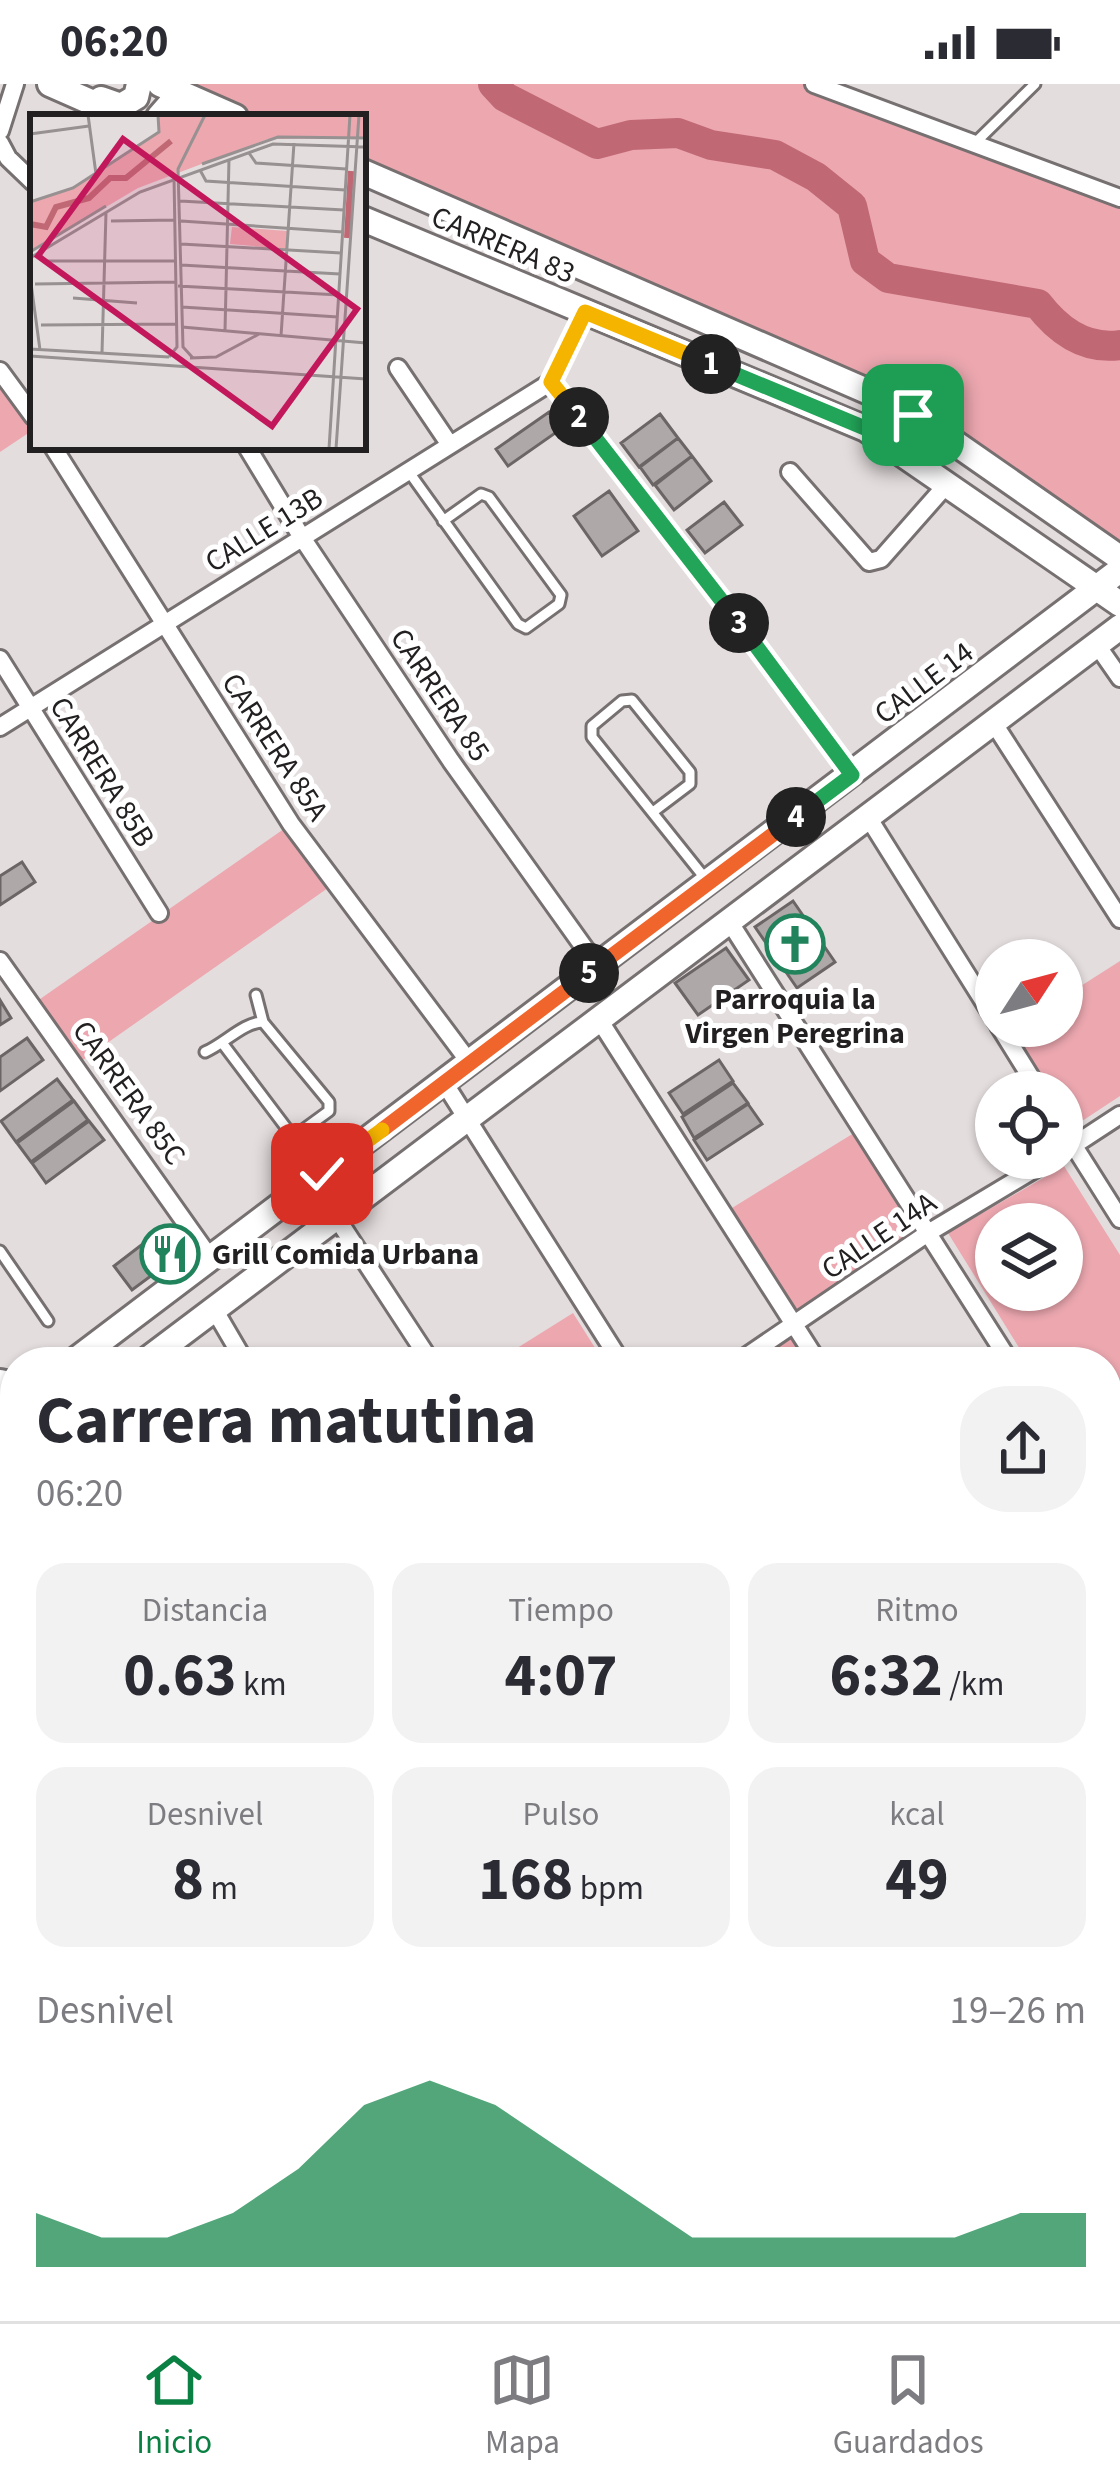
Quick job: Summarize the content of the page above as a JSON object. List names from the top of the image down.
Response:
{
  "streets": {
    "street": [
      "CARRERA 83",
      "CALLE 13B",
      "CALLE 14",
      "CARRERA 85",
      "CARRERA 85A",
      "CARRERA 85B",
      "CARRERA 85C",
      "CALLE 14A"
    ]
  },
  "crossings": [
    ["CARRERA 83", "CALLE 14"],
    ["CALLE 13B", "CARRERA 85"],
    ["CALLE 13B", "CARRERA 85A"],
    ["CALLE 13B", "CARRERA 85B"],
    ["CALLE 14", "CARRERA 85"],
    ["CALLE 14", "CARRERA 85A"],
    ["CALLE 14", "CARRERA 85C"]
  ],
  "places": {
    "church": ["Parroquia la Virgen Peregrina"],
    "restaurant": ["Grill Comida Urbana"]
  },
  "north": "top right",
  "page": {
    "status": "06:20",
    "pins": [
      "1",
      "2",
      "3",
      "4",
      "5"
    ],
    "heading": ["Carrera matutina", "06:20"],
    "stats": [
      ["Distancia", "0.63 km"],
      ["Tiempo", "4:07"],
      ["Ritmo", "6:32 /km"],
      ["Desnivel", "8 m"],
      ["Pulso", "168 bpm"],
      ["kcal", "49"]
    ],
    "chart": ["Desnivel", "19–26 m"],
    "tabs": ["Inicio", "Mapa", "Guardados"]
  }
}
